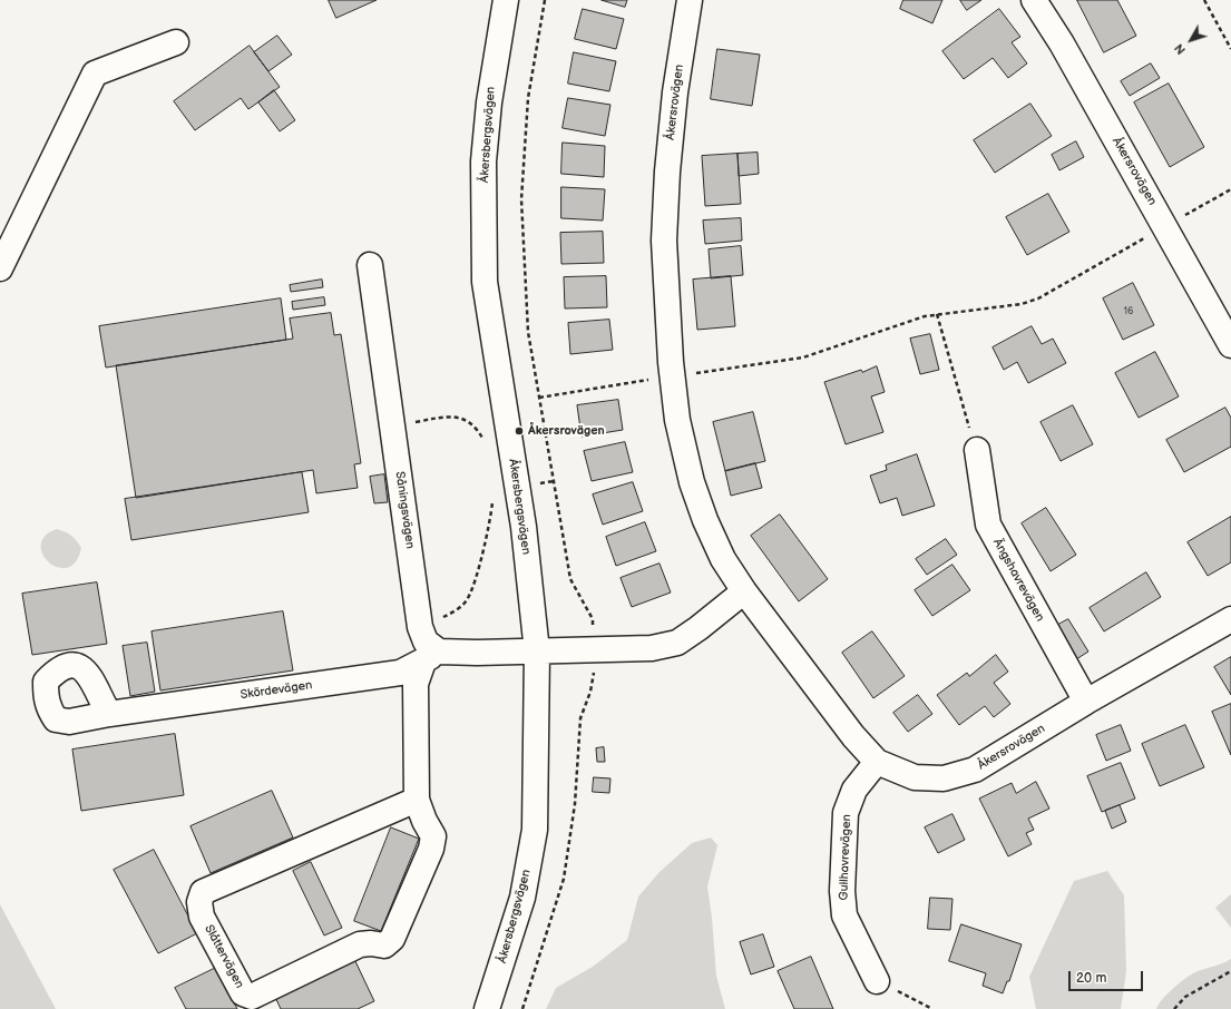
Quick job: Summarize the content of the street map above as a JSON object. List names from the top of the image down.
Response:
{
  "streets": {
    "street": [
      "Åkersrovägen",
      "Åkersbergsvägen",
      "Såningsvägen",
      "Ängshavrevägen",
      "Skördevägen",
      "Gullhavrevägen",
      "Slåttervägen"
    ]
  },
  "crossings": [
    ["Åkersrovägen", "Ängshavrevägen"],
    ["Åkersrovägen", "Gullhavrevägen"],
    ["Såningsvägen", "Skördevägen"],
    ["Såningsvägen", "Slåttervägen"],
    ["Skördevägen", "Slåttervägen"]
  ],
  "places": ["Åkersrovägen"],
  "house_numbers": ["16"],
  "scale_bar": "20 m",
  "north": "bottom left"
}
